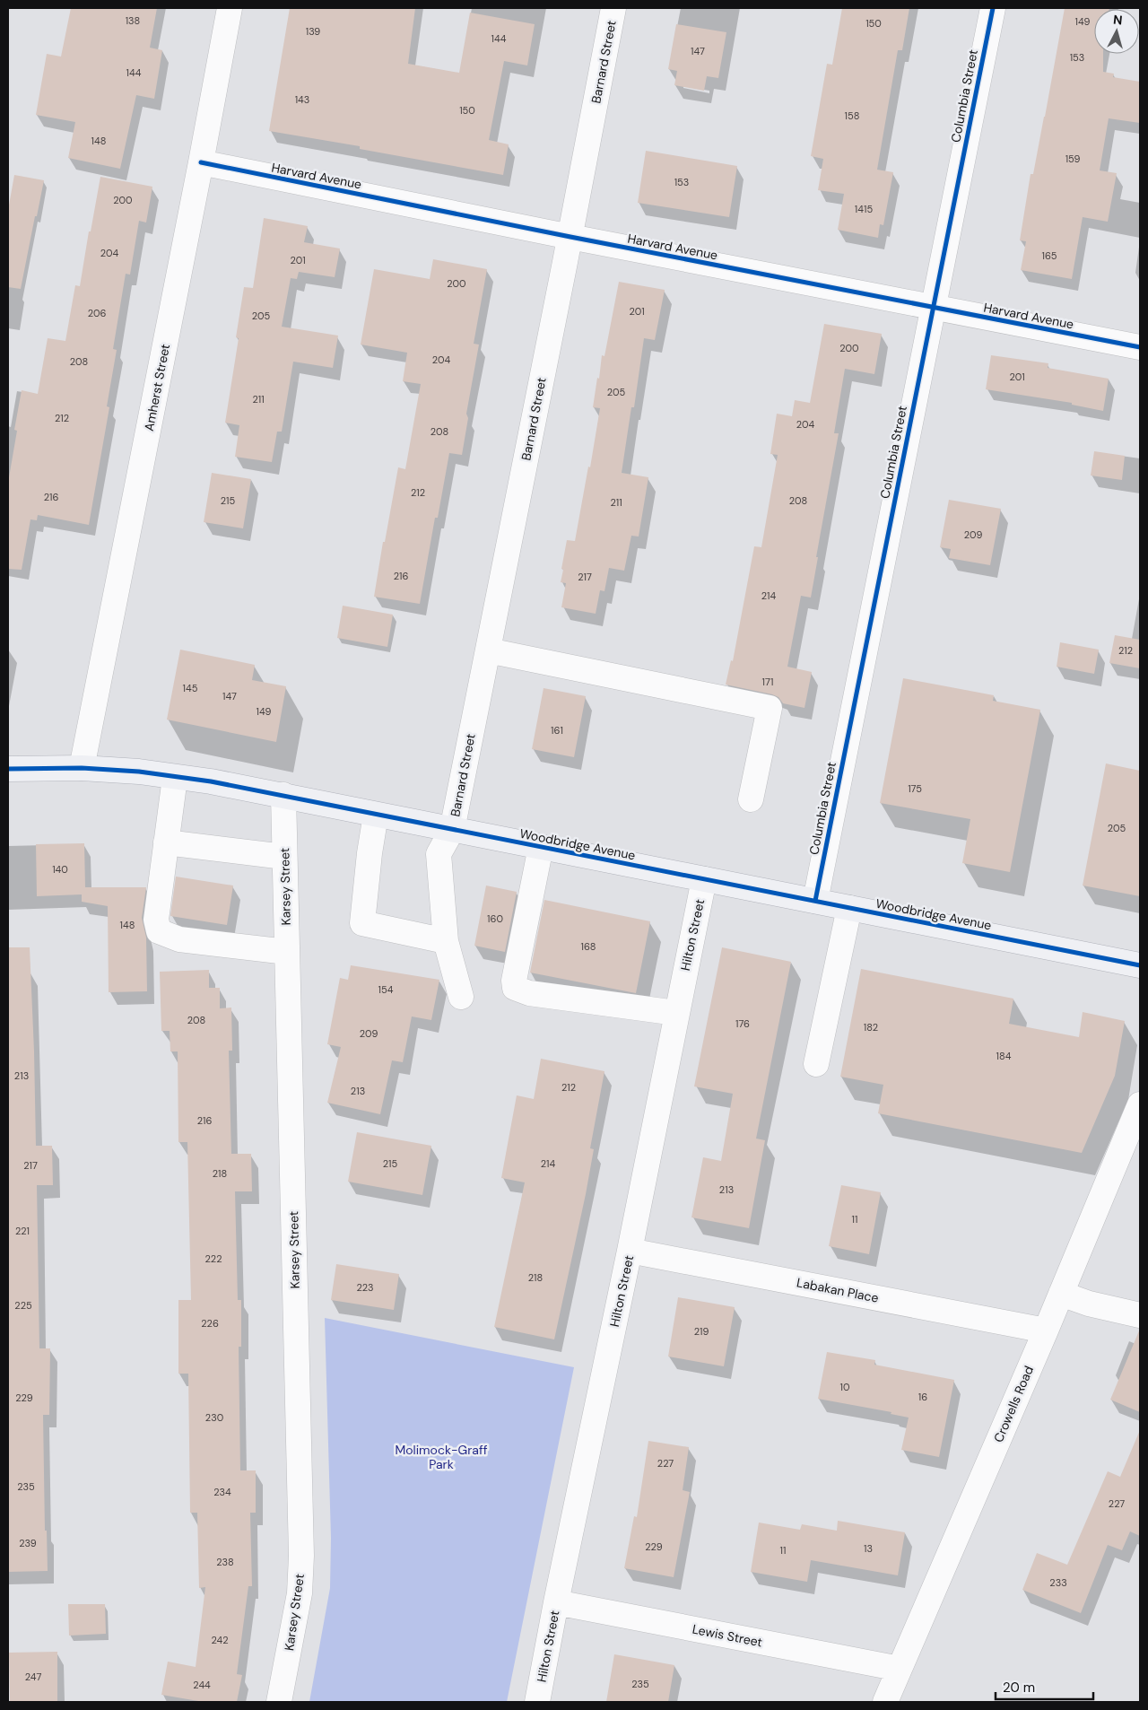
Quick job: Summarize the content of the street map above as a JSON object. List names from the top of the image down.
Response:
{
  "streets": {
    "main road": ["Woodbridge Avenue"],
    "street": [
      "Barnard Street",
      "Columbia Street",
      "Harvard Avenue",
      "Amherst Street",
      "Karsey Street",
      "Hilton Street",
      "Labakan Place",
      "Crowells Road",
      "Lewis Street"
    ]
  },
  "crossings": [
    ["Barnard Street", "Harvard Avenue"],
    ["Barnard Street", "Woodbridge Avenue"],
    ["Columbia Street", "Harvard Avenue"],
    ["Columbia Street", "Woodbridge Avenue"],
    ["Harvard Avenue", "Amherst Street"],
    ["Amherst Street", "Woodbridge Avenue"],
    ["Woodbridge Avenue", "Karsey Street"],
    ["Woodbridge Avenue", "Hilton Street"],
    ["Hilton Street", "Labakan Place"],
    ["Hilton Street", "Lewis Street"],
    ["Labakan Place", "Crowells Road"],
    ["Crowells Road", "Lewis Street"]
  ],
  "parks": ["Molimock-Graff Park"],
  "house_numbers": [
    "138",
    "149",
    "150",
    "139",
    "144",
    "147",
    "153",
    "144",
    "143",
    "150",
    "158",
    "148",
    "159",
    "153",
    "200",
    "1415",
    "204",
    "165",
    "201",
    "200",
    "201",
    "206",
    "205",
    "200",
    "204",
    "208",
    "201",
    "205",
    "211",
    "212",
    "204",
    "208",
    "212",
    "216",
    "215",
    "208",
    "211",
    "209",
    "216",
    "217",
    "214",
    "212",
    "171",
    "145",
    "147",
    "149",
    "161",
    "175",
    "205",
    "140",
    "160",
    "148",
    "168",
    "154",
    "208",
    "176",
    "182",
    "209",
    "184",
    "213",
    "212",
    "213",
    "216",
    "215",
    "214",
    "217",
    "218",
    "213",
    "11",
    "221",
    "222",
    "218",
    "223",
    "225",
    "226",
    "219",
    "10",
    "16",
    "229",
    "230",
    "227",
    "235",
    "234",
    "227",
    "239",
    "229",
    "13",
    "11",
    "238",
    "233",
    "242",
    "247",
    "235",
    "244"
  ],
  "scale_bar": "20 m",
  "north": "top"
}
